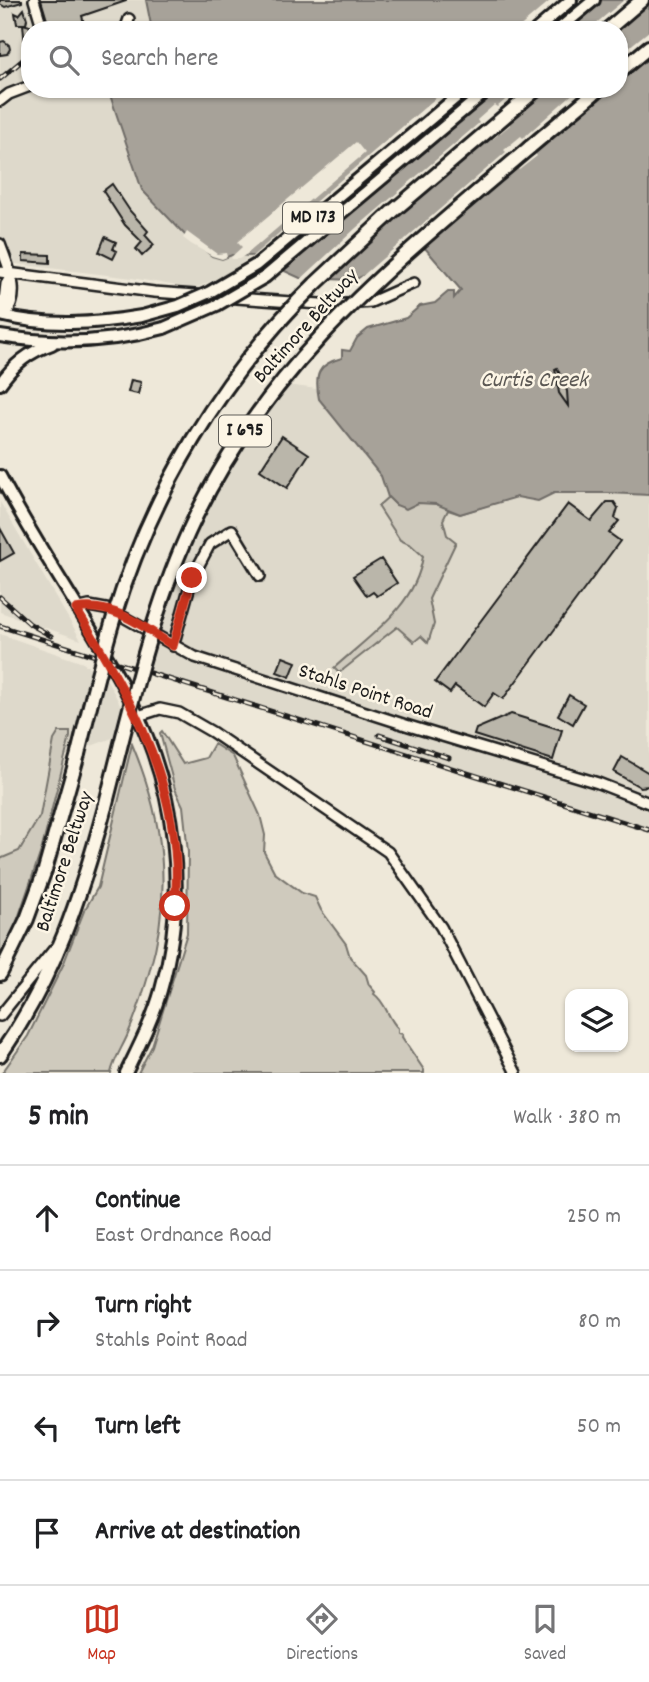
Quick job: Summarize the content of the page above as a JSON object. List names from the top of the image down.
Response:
{
  "streets": {
    "highway": ["Baltimore Beltway", "I 695"],
    "main road": ["MD 173"],
    "street": ["Stahls Point Road"]
  },
  "water": ["Curtis Creek"],
  "page": {
    "search": "Search here",
    "heading": ["5 min", "Walk · 380 m"],
    "list": [
      ["Continue", "East Ordnance Road", "250 m"],
      ["Turn right", "Stahls Point Road", "80 m"],
      ["Turn left", "50 m"],
      "Arrive at destination"
    ],
    "nav": ["Map", "Directions", "Saved"]
  }
}
